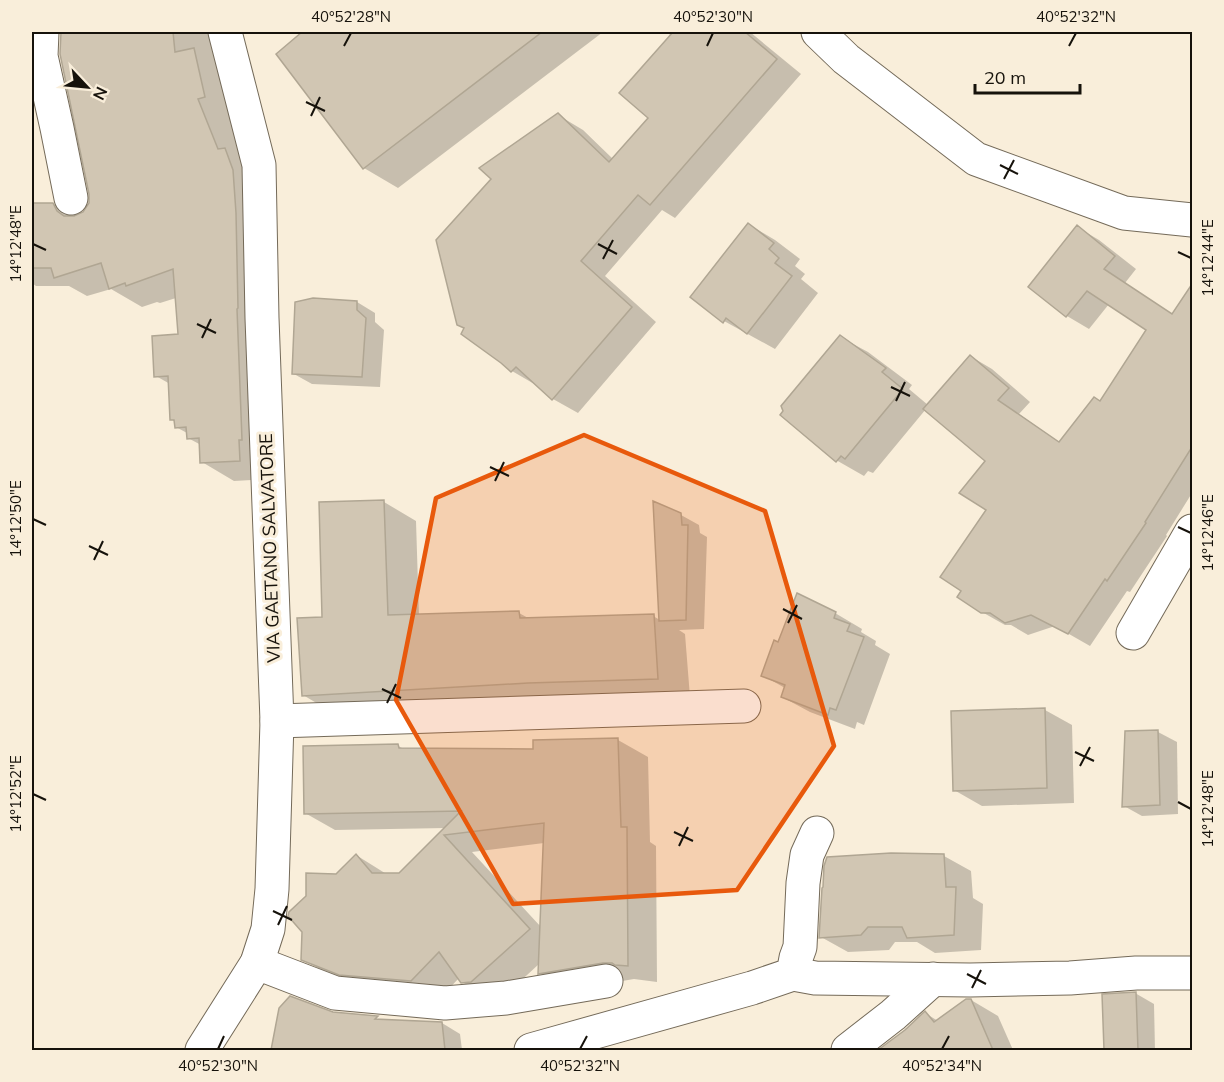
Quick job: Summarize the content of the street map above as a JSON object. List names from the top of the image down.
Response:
{
  "streets": {
    "street": ["VIA GAETANO SALVATORE"]
  },
  "scale_bar": "20 m",
  "north": "bottom right",
  "coordinates": [
    "40°52'28\"N",
    "40°52'30\"N",
    "40°52'32\"N",
    "14°12'48\"E",
    "14°12'44\"E",
    "14°12'50\"E",
    "14°12'46\"E",
    "14°12'52\"E",
    "40°52'34\"N"
  ]
}
